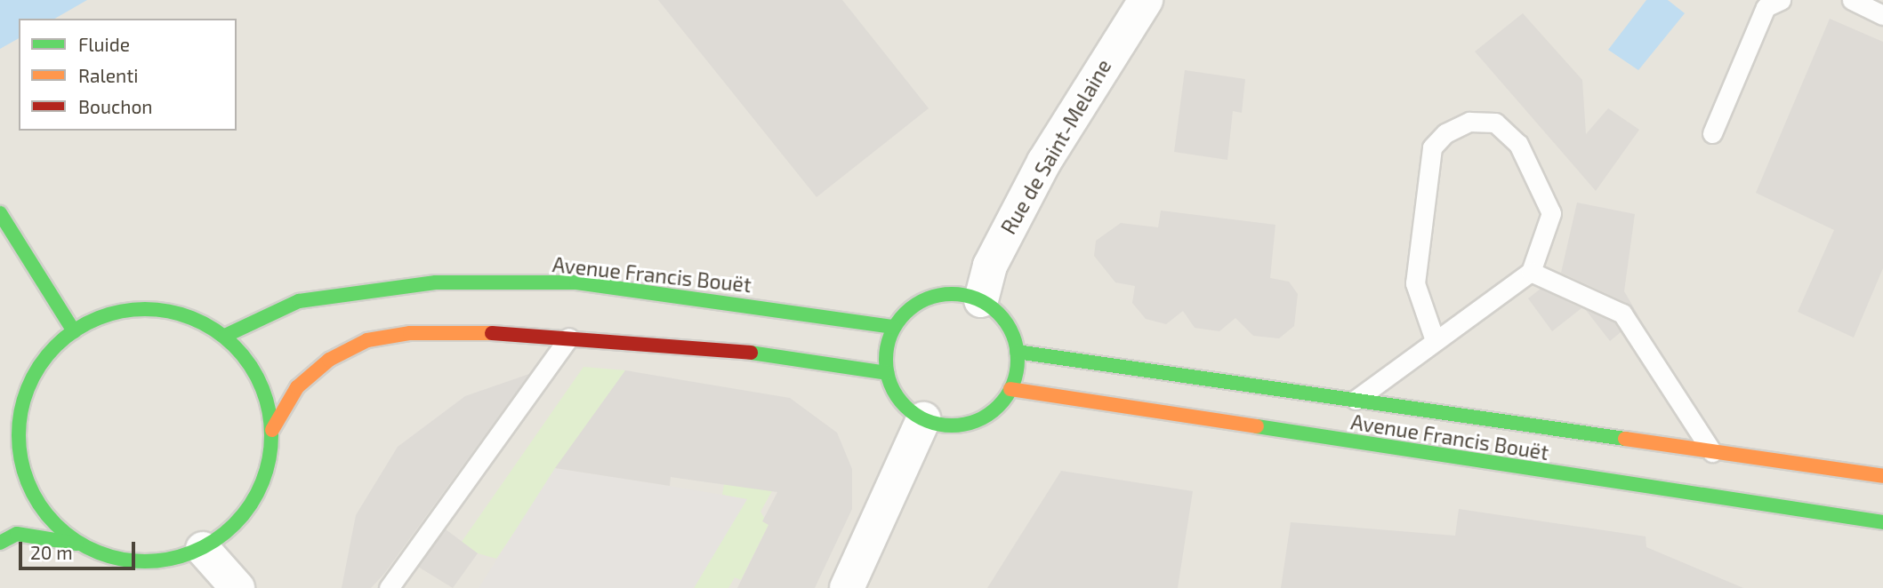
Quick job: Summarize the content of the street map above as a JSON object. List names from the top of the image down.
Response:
{
  "streets": {
    "main road": ["Avenue Francis Bouët"],
    "street": ["Rue de Saint-Melaine"]
  },
  "crossings": [
    ["Rue de Saint-Melaine", "Avenue Francis Bouët"]
  ],
  "legend": ["Fluide", "Ralenti", "Bouchon"],
  "scale_bar": "20 m"
}
